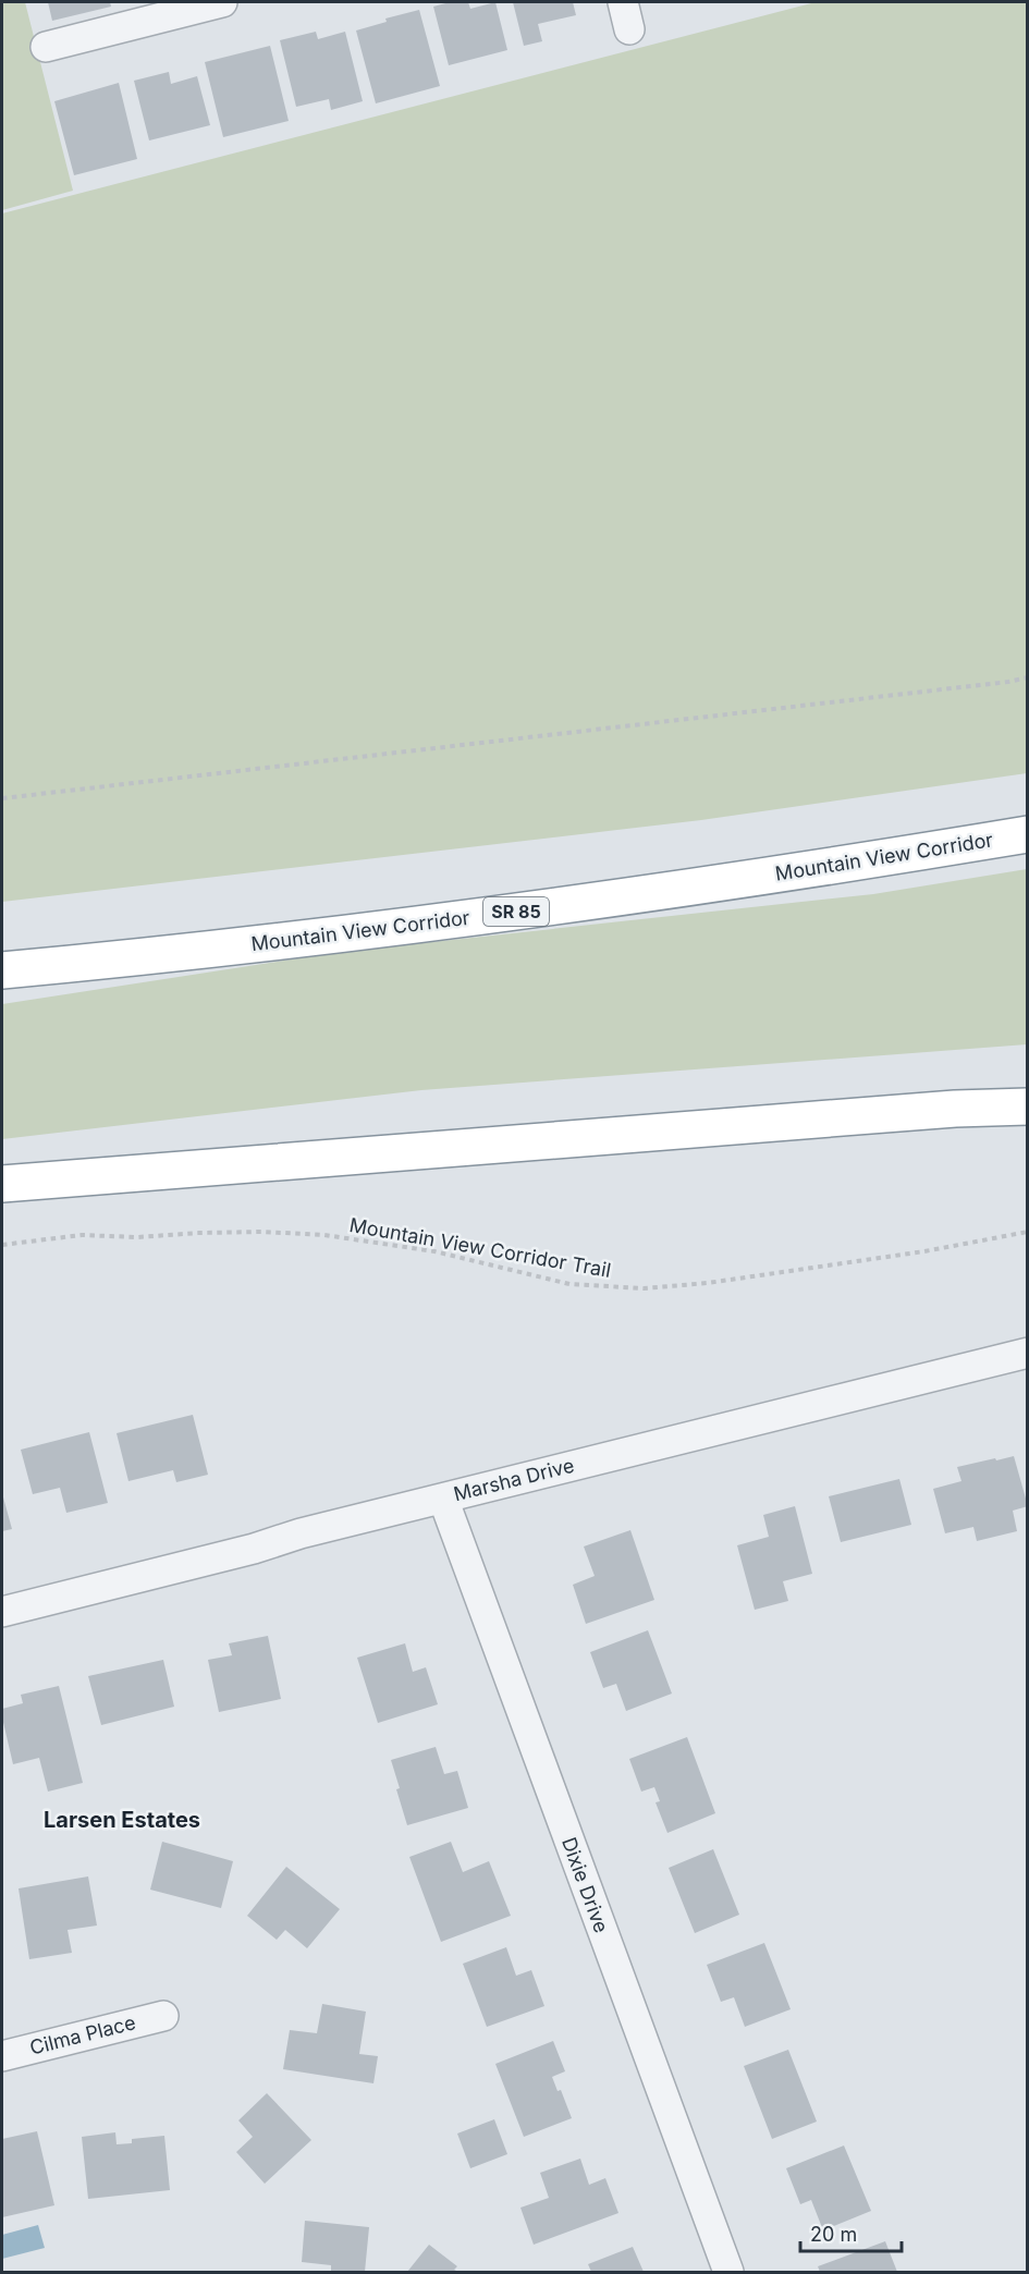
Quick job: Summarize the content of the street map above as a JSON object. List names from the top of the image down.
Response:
{
  "streets": {
    "highway": ["Mountain View Corridor", "SR 85"],
    "street": ["Marsha Drive", "Dixie Drive", "Cilma Place"],
    "path": ["Mountain View Corridor Trail"]
  },
  "crossings": [
    ["Marsha Drive", "Dixie Drive"]
  ],
  "districts": ["Larsen Estates"],
  "scale_bar": "20 m"
}
